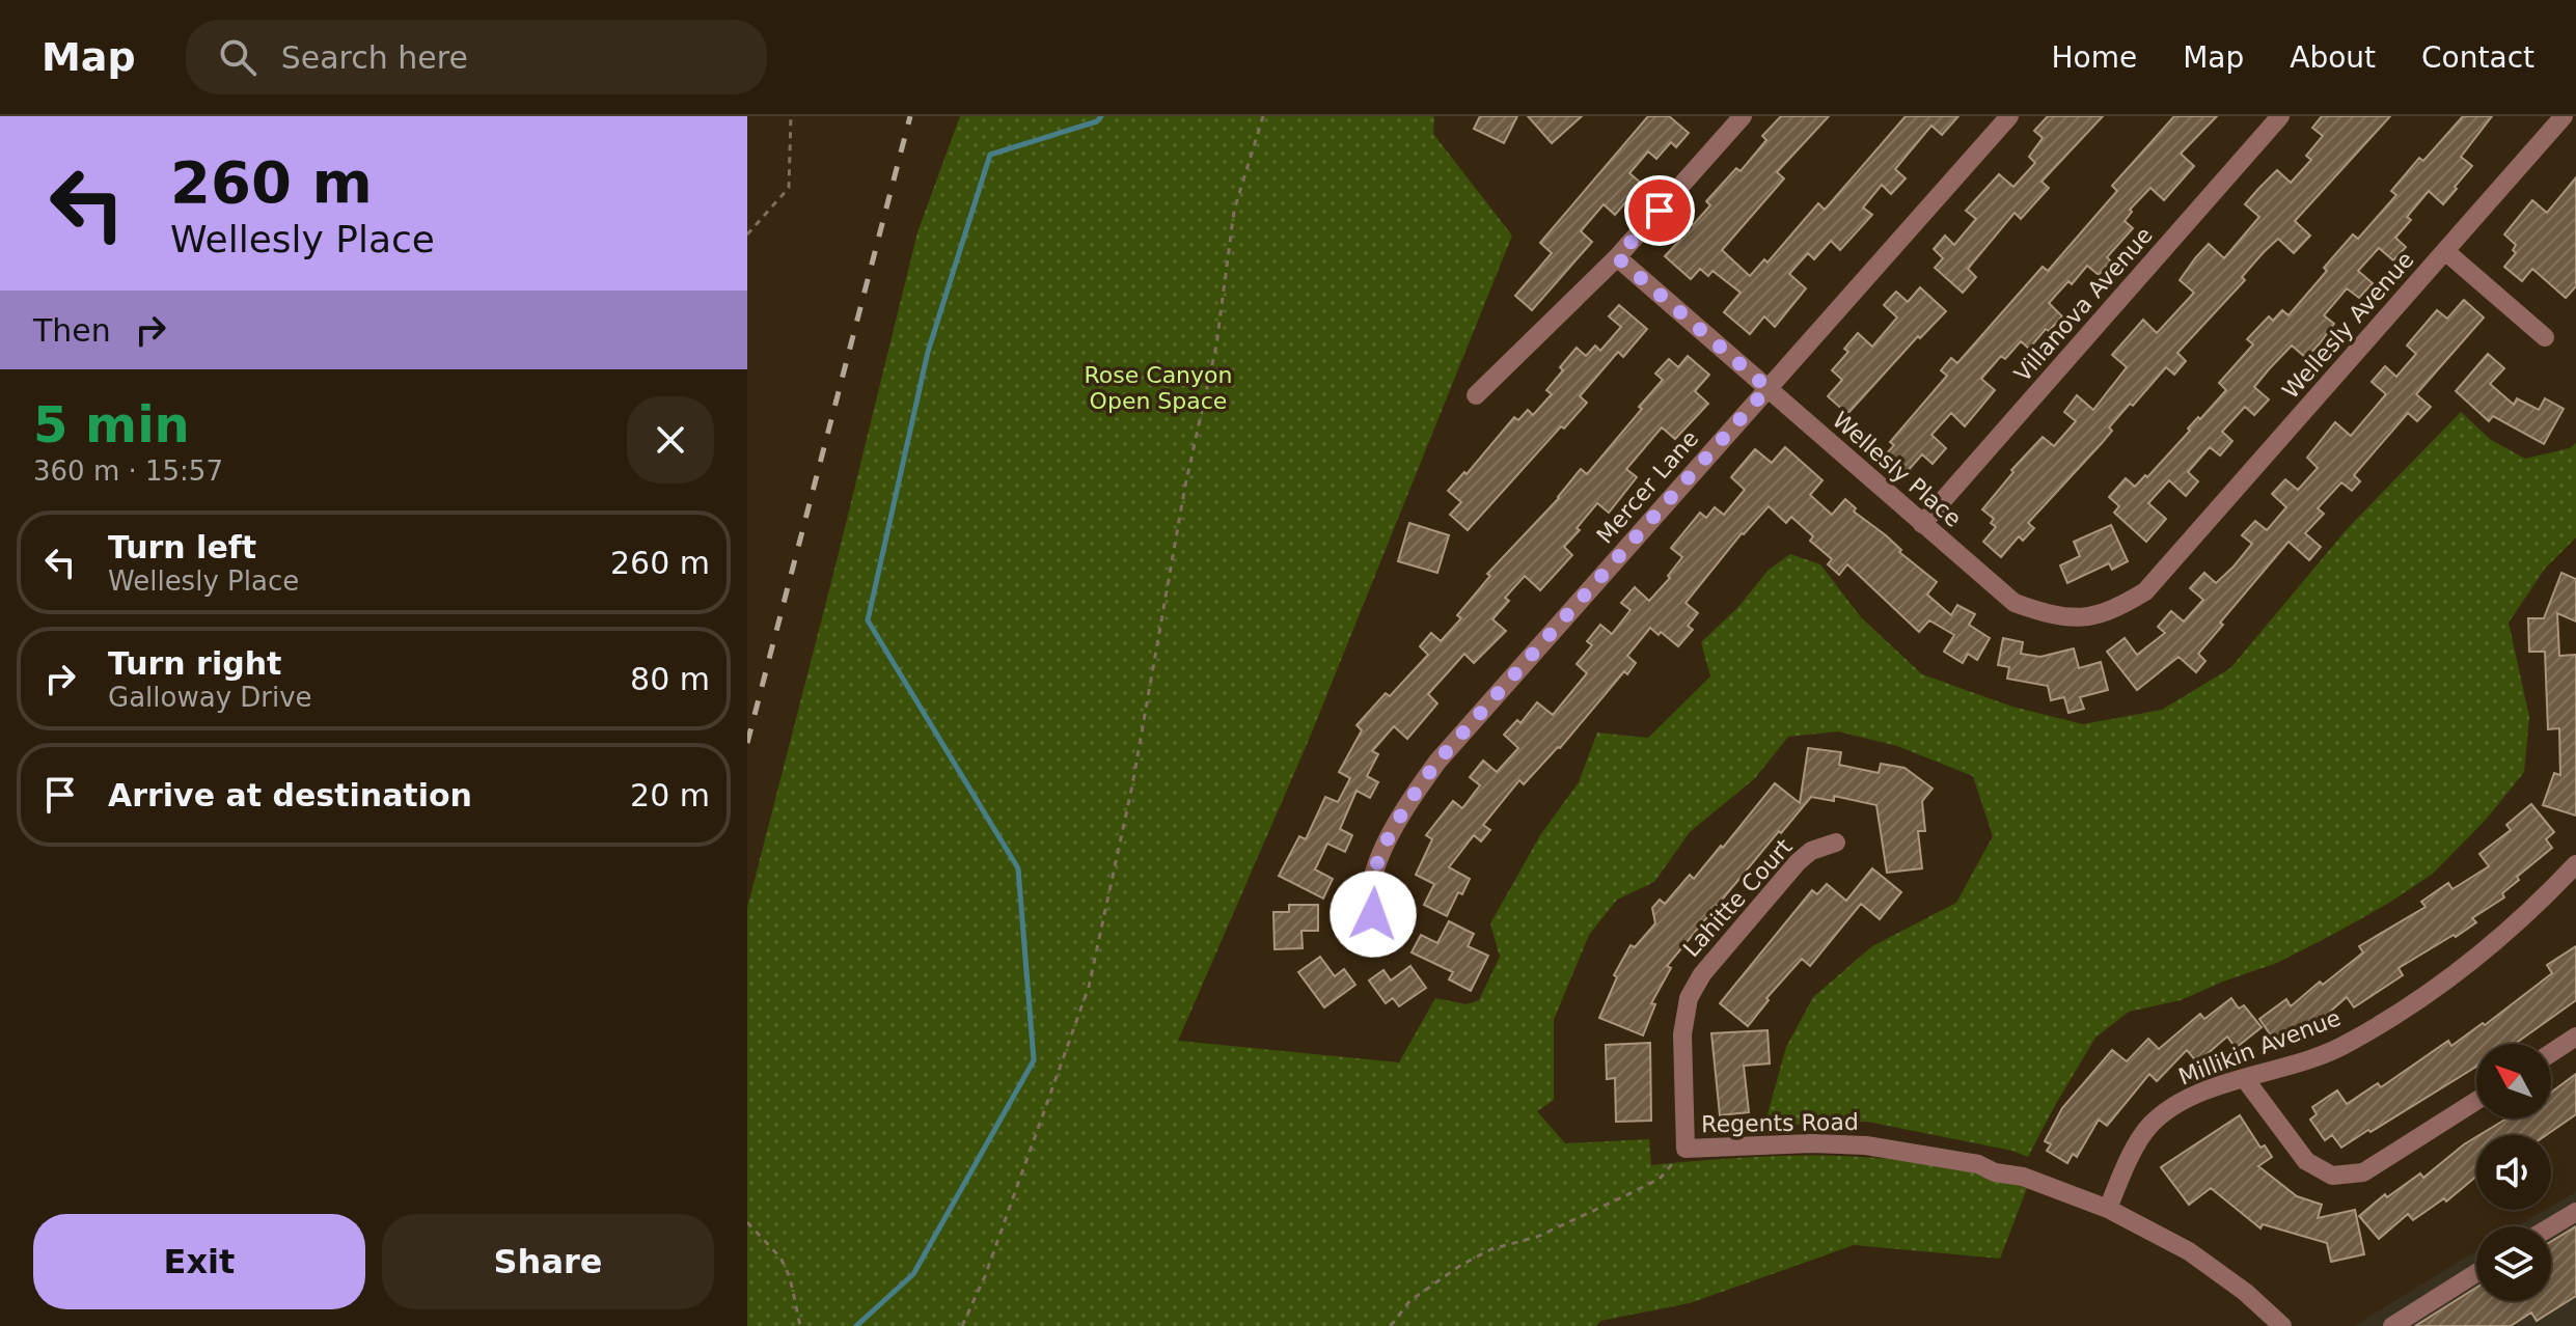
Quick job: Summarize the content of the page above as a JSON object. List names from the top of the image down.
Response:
{
  "streets": {
    "street": [
      "Villanova Avenue",
      "Wellesly Avenue",
      "Wellesly Place",
      "Mercer Lane",
      "Lahitte Court",
      "Millikin Avenue",
      "Regents Road"
    ]
  },
  "crossings": [
    ["Villanova Avenue", "Wellesly Place"],
    ["Wellesly Avenue", "Wellesly Place"],
    ["Wellesly Place", "Mercer Lane"],
    ["Lahitte Court", "Regents Road"],
    ["Millikin Avenue", "Regents Road"]
  ],
  "parks": ["Rose Canyon Open Space"],
  "north": "top left",
  "page": {
    "header": "Map",
    "search": "Search here",
    "nav": [
      "Home",
      "Map",
      "About",
      "Contact"
    ],
    "turn": ["260 m", "Wellesly Place"],
    "then": "Then",
    "heading": ["5 min", "360 m · 15:57"],
    "list": [
      {
        "name": "Turn left",
        "note": "Wellesly Place",
        "value": "260 m"
      },
      {
        "name": "Turn right",
        "note": "Galloway Drive",
        "value": "80 m"
      },
      {
        "name": "Arrive at destination",
        "value": "20 m"
      }
    ],
    "buttons": ["Exit", "Share"]
  }
}
